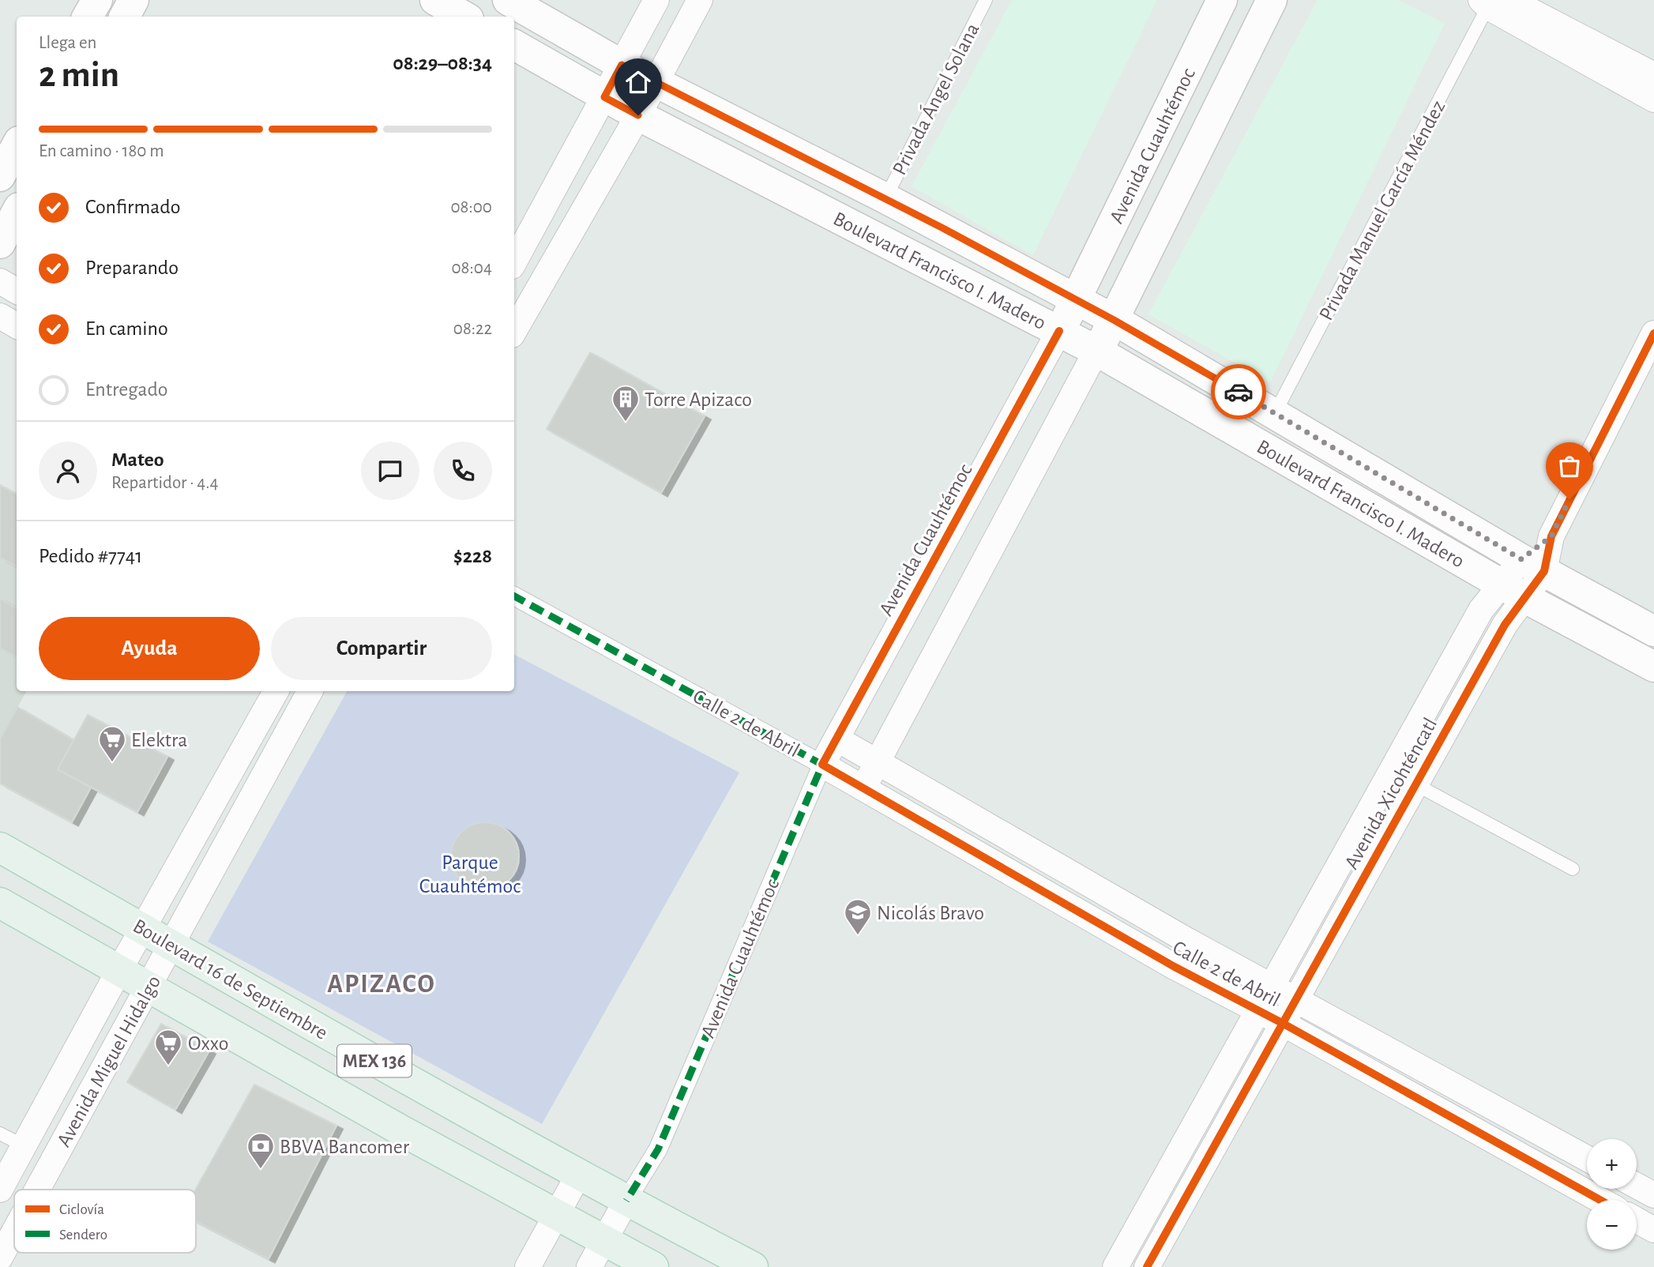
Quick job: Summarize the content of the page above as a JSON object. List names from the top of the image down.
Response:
{
  "streets": {
    "main road": [
      "Avenida Cuauhtémoc",
      "Boulevard Francisco I. Madero",
      "Boulevard 16 de Septiembre",
      "MEX 136"
    ],
    "street": ["Calle 2 de Abril", "Avenida Xicohténcatl", "Avenida Miguel Hidalgo"],
    "lane": ["Privada Ángel Solana", "Privada Manuel García Méndez"]
  },
  "crossings": [
    ["Privada Ángel Solana", "Boulevard Francisco I. Madero"],
    ["Avenida Cuauhtémoc", "Boulevard Francisco I. Madero"],
    ["Avenida Cuauhtémoc", "Calle 2 de Abril"],
    ["Avenida Cuauhtémoc", "Boulevard 16 de Septiembre"],
    ["Avenida Cuauhtémoc", "MEX 136"],
    ["Privada Manuel García Méndez", "Boulevard Francisco I. Madero"],
    ["Boulevard Francisco I. Madero", "Avenida Xicohténcatl"],
    ["Calle 2 de Abril", "Avenida Xicohténcatl"],
    ["Boulevard 16 de Septiembre", "Avenida Miguel Hidalgo"],
    ["Avenida Miguel Hidalgo", "MEX 136"]
  ],
  "districts": ["APIZACO"],
  "parks": ["Parque Cuauhtémoc"],
  "places": {
    "building": ["Torre Apizaco"],
    "supermarket": ["Elektra", "Oxxo"],
    "school or university": ["Nicolás Bravo"],
    "bank": ["BBVA Bancomer"]
  },
  "legend": ["Ciclovía", "Sendero"],
  "page": {
    "heading": ["2 min", "Llega en", "08:29–08:34"],
    "panel": [
      "Mateo",
      "Repartidor · 4.4",
      "Pedido #7741",
      "$228"
    ],
    "bar": "En camino · 180 m",
    "list": [
      ["Confirmado", "08:00"],
      ["Preparando", "08:04"],
      ["En camino", "08:22"],
      "Entregado"
    ],
    "buttons": ["Ayuda", "Compartir"],
    "map_buttons": ["+", "−"]
  }
}
